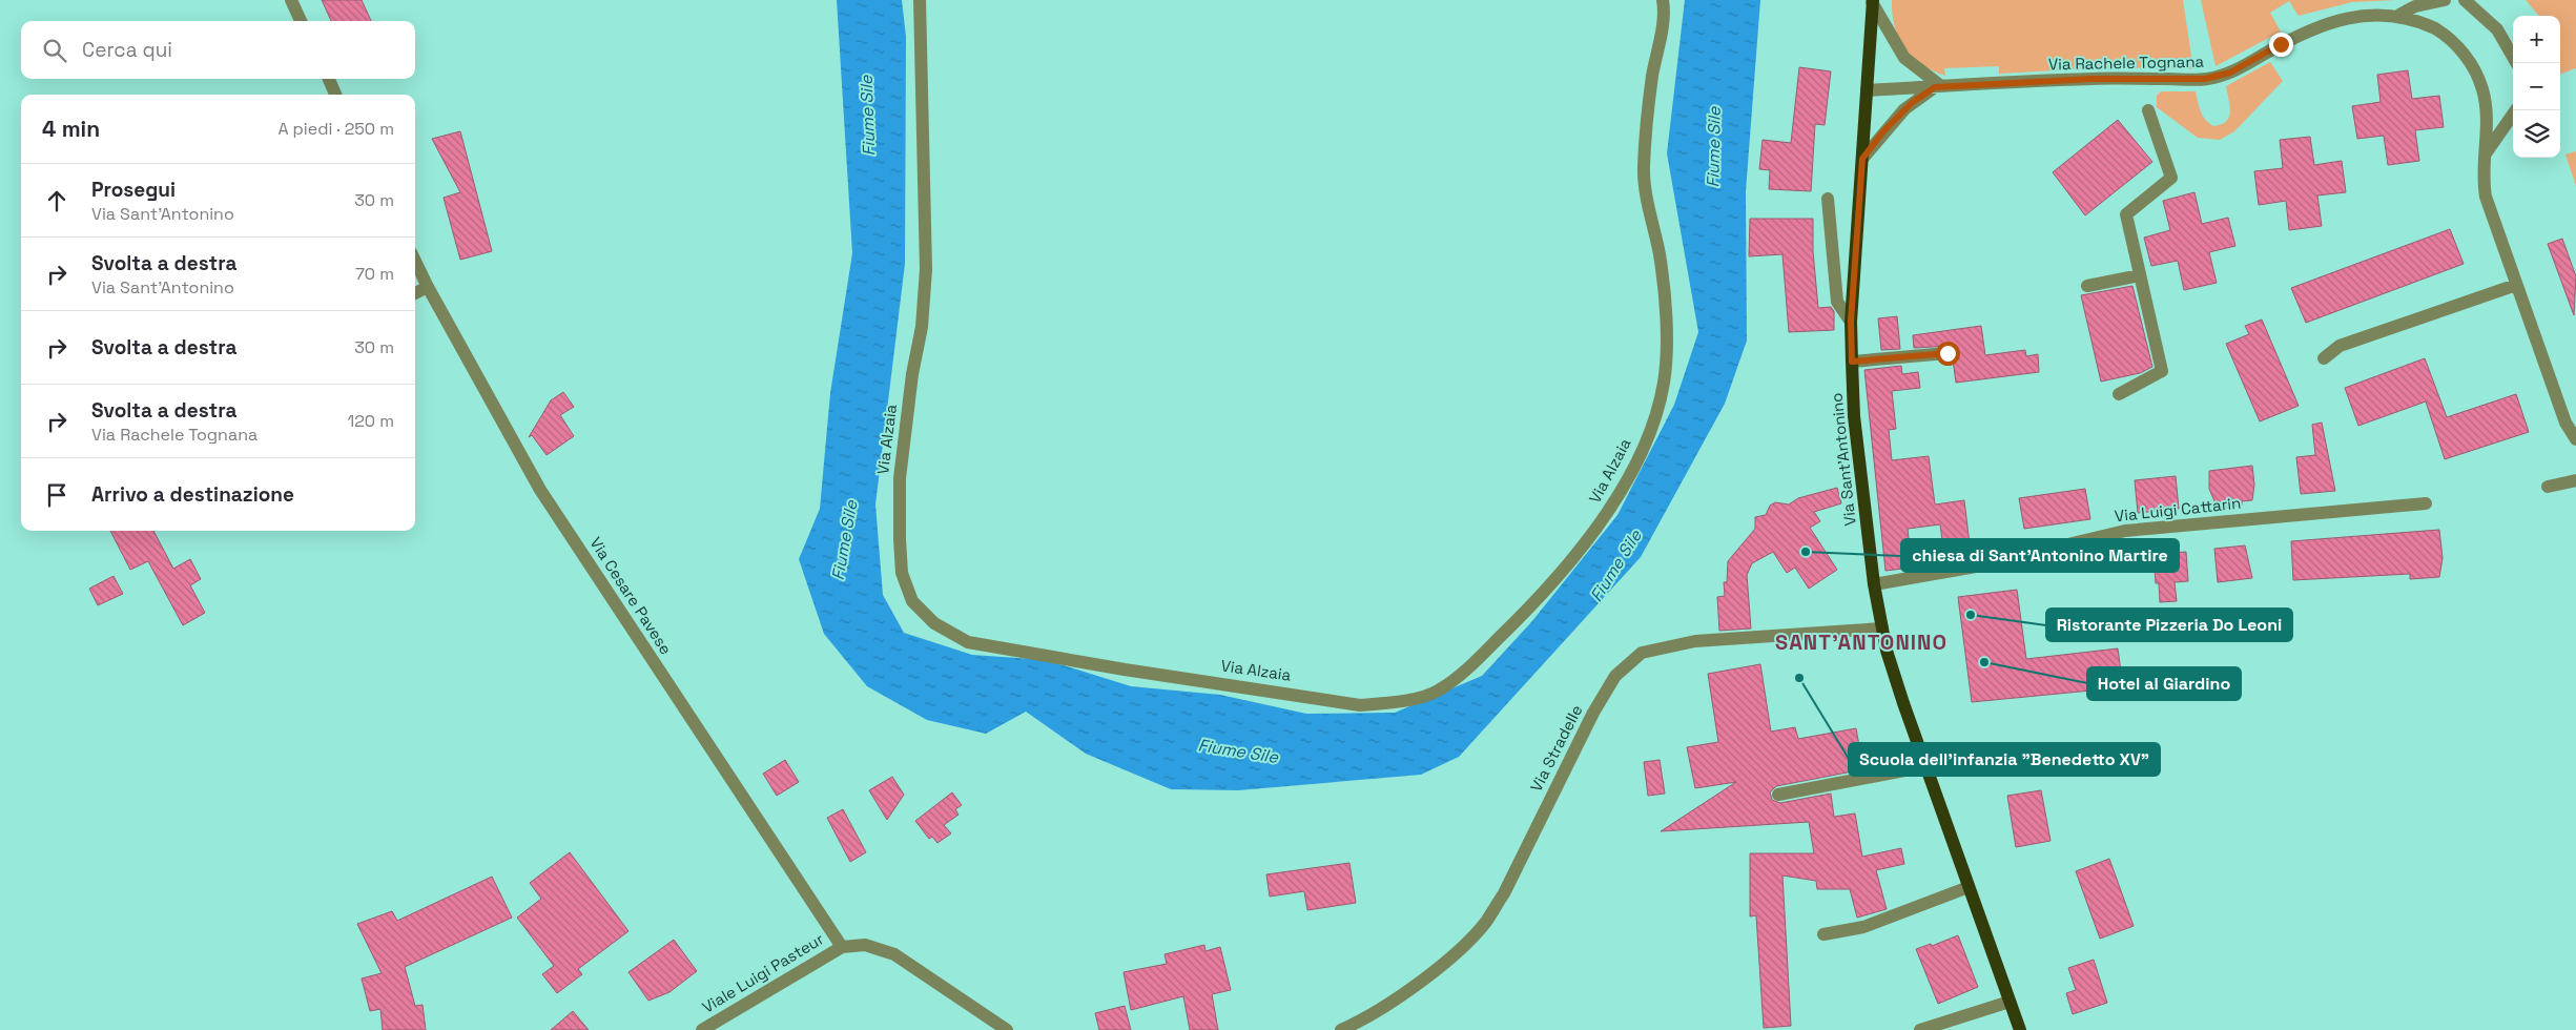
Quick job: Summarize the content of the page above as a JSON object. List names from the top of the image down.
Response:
{
  "streets": {
    "main road": ["Via Sant'Antonino"],
    "street": [
      "Via Rachele Tognana",
      "Via Alzaia",
      "Via Luigi Cattarin",
      "Via Cesare Pavese",
      "Via Stradelle",
      "Viale Luigi Pasteur"
    ]
  },
  "crossings": [
    ["Via Rachele Tognana", "Via Sant'Antonino"],
    ["Via Sant'Antonino", "Via Luigi Cattarin"],
    ["Via Sant'Antonino", "Via Stradelle"],
    ["Via Cesare Pavese", "Viale Luigi Pasteur"]
  ],
  "districts": ["SANT'ANTONINO"],
  "water": ["Fiume Sile"],
  "places": [
    "chiesa di Sant'Antonino Martire",
    "Ristorante Pizzeria Do Leoni",
    "Hotel al Giardino",
    "Scuola dell'infanzia \"Benedetto XV\""
  ],
  "page": {
    "map_buttons": ["+", "−"],
    "search": "Cerca qui",
    "heading": ["4 min", "A piedi · 250 m"],
    "list": [
      ["Prosegui", "Via Sant'Antonino", "30 m"],
      ["Svolta a destra", "Via Sant'Antonino", "70 m"],
      ["Svolta a destra", "30 m"],
      ["Svolta a destra", "Via Rachele Tognana", "120 m"],
      "Arrivo a destinazione"
    ]
  }
}
